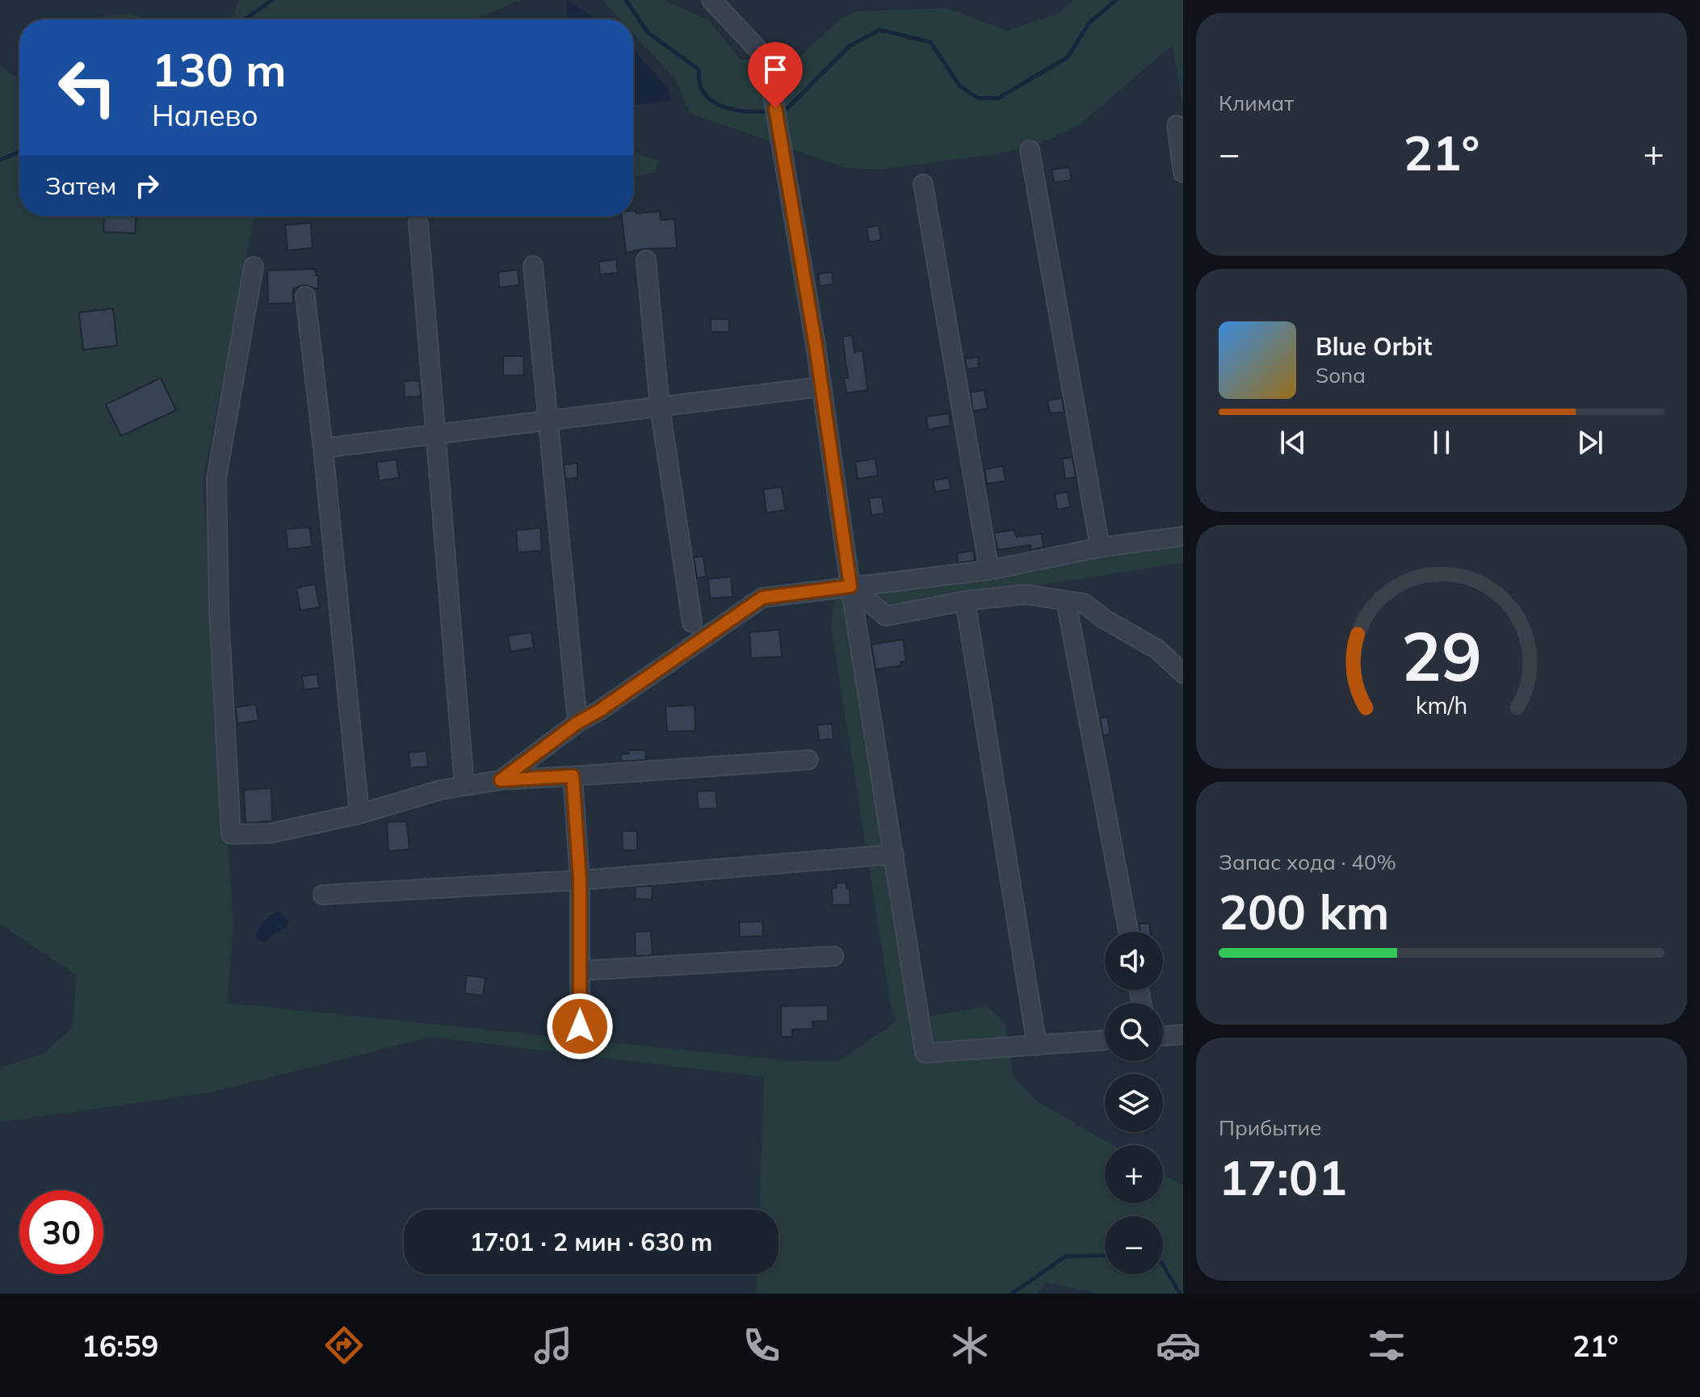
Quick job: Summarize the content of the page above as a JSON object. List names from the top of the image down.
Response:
{
  "page": {
    "tile": [
      "Климат",
      ["Запас хода · 40%", "200 km"],
      ["Прибытие", "17:01"]
    ],
    "turn": ["130 m", "Налево"],
    "heat": ["−", "21°", "+"],
    "then": "Затем",
    "song": ["Blue Orbit", "Sona"],
    "map_buttons": ["+", "−"],
    "limit": "30",
    "trip": "17:01 · 2 мин · 630 m",
    "tabs": ["16:59", "21°"],
    "gauge": ["29", "km/h"]
  }
}
